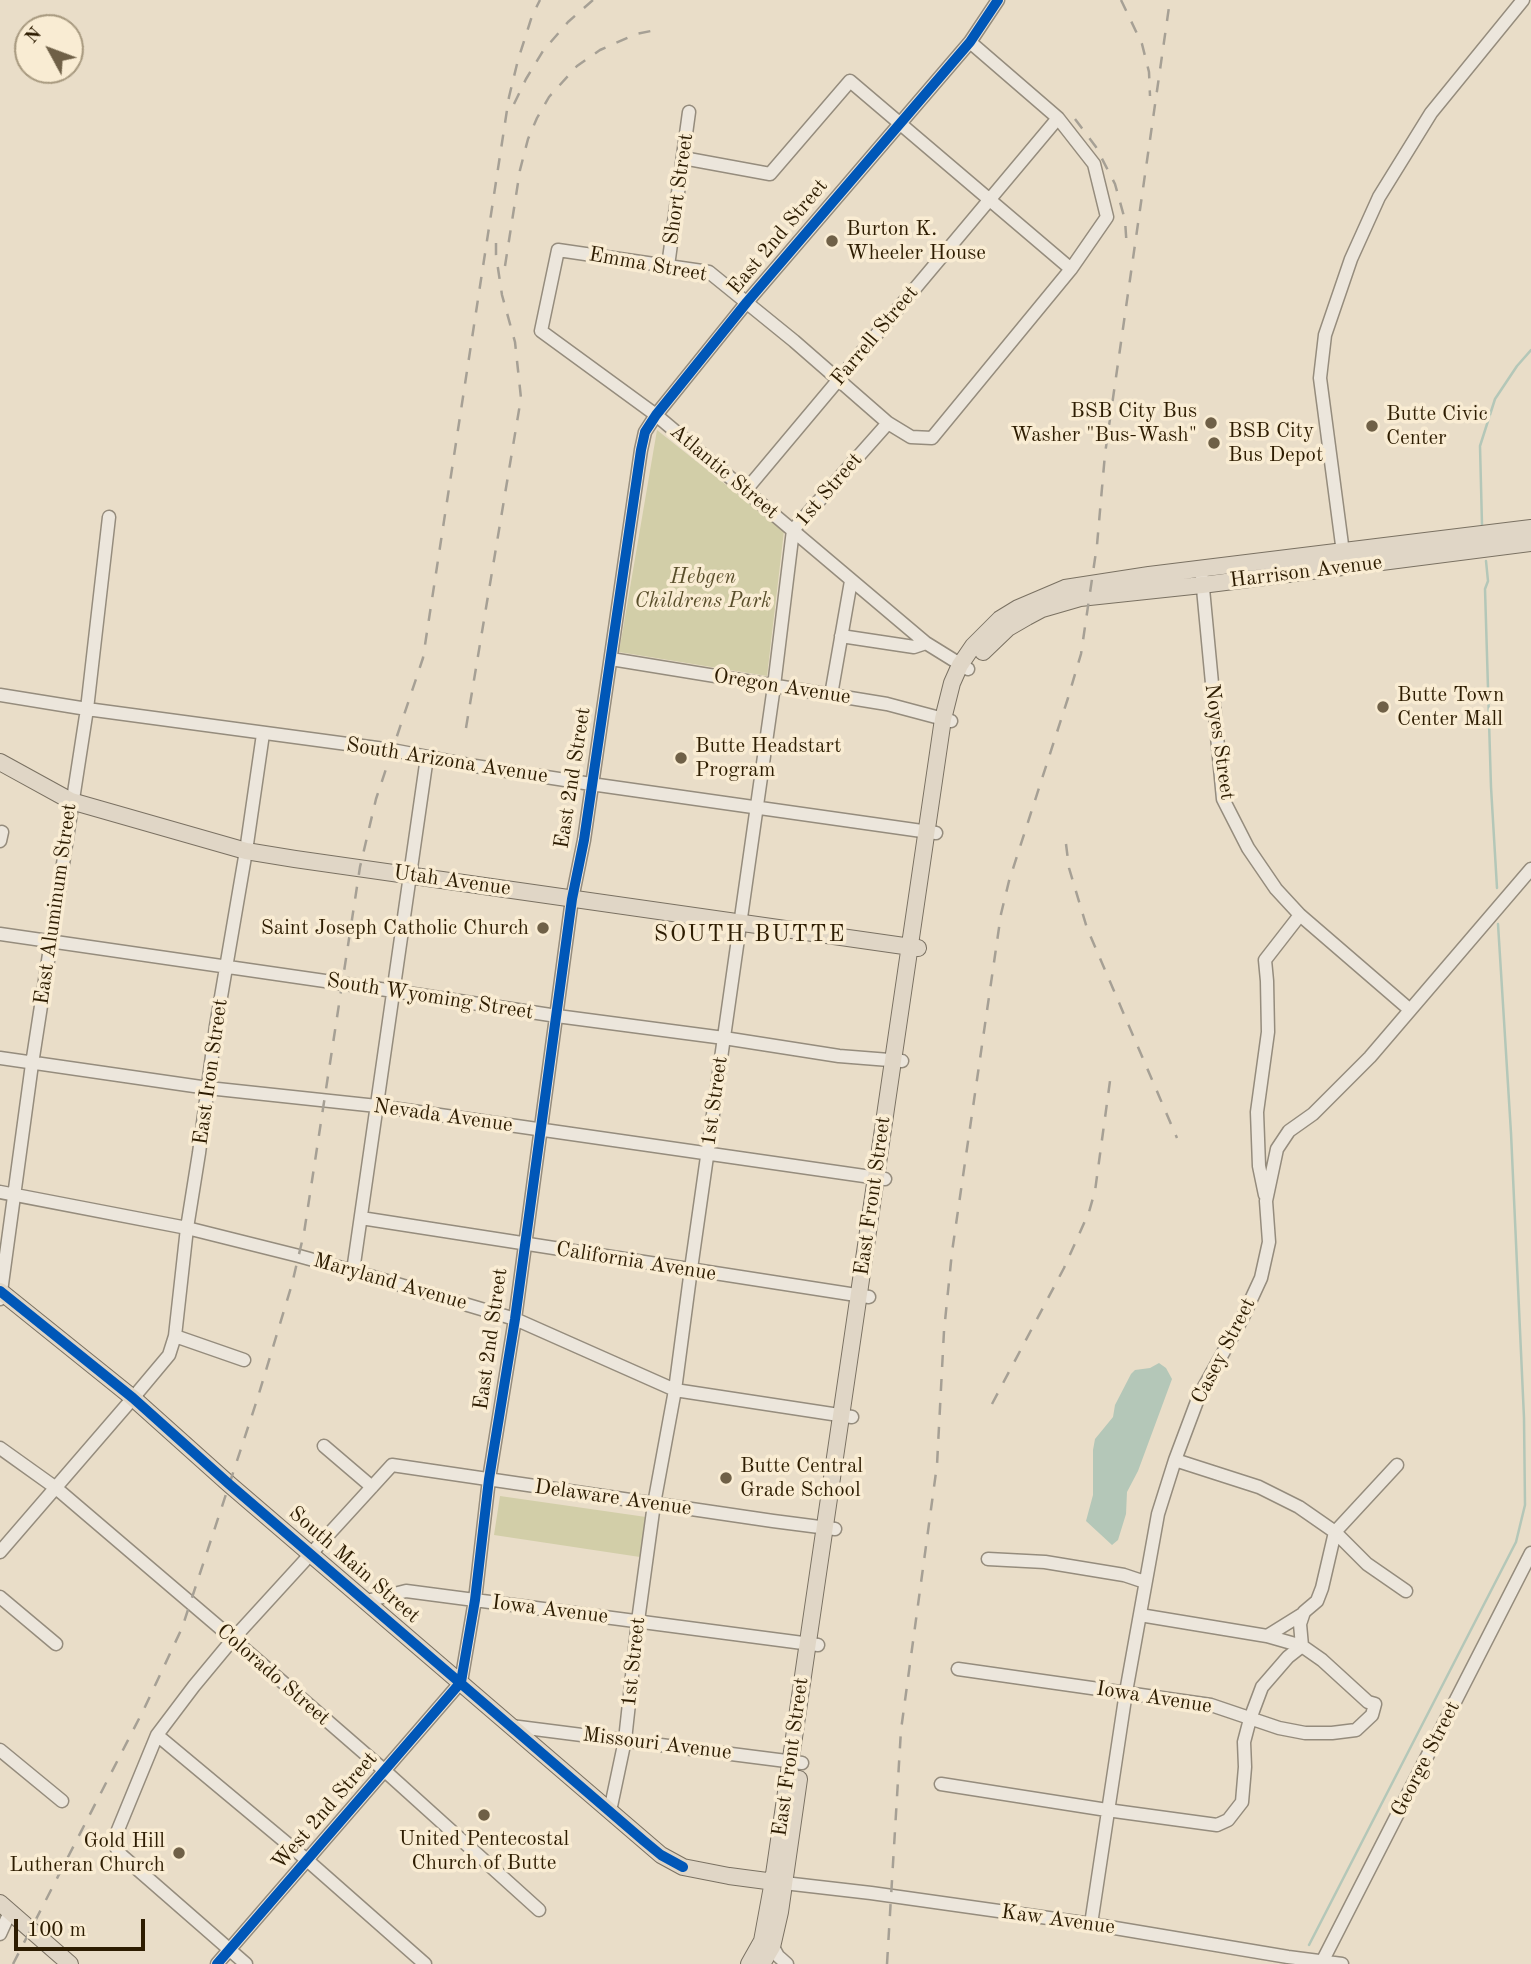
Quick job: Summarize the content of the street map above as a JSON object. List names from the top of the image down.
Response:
{
  "streets": {
    "main road": [
      "Harrison Avenue",
      "Utah Avenue",
      "East Front Street",
      "South Main Street"
    ],
    "street": [
      "Short Street",
      "East 2nd Street",
      "Emma Street",
      "Farrell Street",
      "Atlantic Street",
      "1st Street",
      "Oregon Avenue",
      "Noyes Street",
      "South Arizona Avenue",
      "East Aluminum Street",
      "South Wyoming Street",
      "East Iron Street",
      "Nevada Avenue",
      "California Avenue",
      "Maryland Avenue",
      "Casey Street",
      "Delaware Avenue",
      "Iowa Avenue",
      "Colorado Street",
      "Missouri Avenue",
      "George Street",
      "West 2nd Street",
      "Kaw Avenue"
    ]
  },
  "crossings": [
    ["Short Street", "Emma Street"],
    ["East 2nd Street", "Emma Street"],
    ["East 2nd Street", "Atlantic Street"],
    ["East 2nd Street", "Oregon Avenue"],
    ["East 2nd Street", "South Arizona Avenue"],
    ["East 2nd Street", "Utah Avenue"],
    ["East 2nd Street", "South Wyoming Street"],
    ["East 2nd Street", "Nevada Avenue"],
    ["East 2nd Street", "California Avenue"],
    ["East 2nd Street", "Maryland Avenue"],
    ["East 2nd Street", "Delaware Avenue"],
    ["East 2nd Street", "South Main Street"],
    ["East 2nd Street", "Iowa Avenue"],
    ["East 2nd Street", "West 2nd Street"],
    ["Emma Street", "Farrell Street"],
    ["Emma Street", "Atlantic Street"],
    ["Emma Street", "1st Street"],
    ["Farrell Street", "Atlantic Street"],
    ["Atlantic Street", "1st Street"],
    ["Atlantic Street", "East Front Street"],
    ["1st Street", "Oregon Avenue"],
    ["1st Street", "South Arizona Avenue"],
    ["1st Street", "Utah Avenue"],
    ["1st Street", "South Wyoming Street"],
    ["1st Street", "Nevada Avenue"],
    ["1st Street", "California Avenue"],
    ["1st Street", "Maryland Avenue"],
    ["1st Street", "Delaware Avenue"],
    ["1st Street", "South Main Street"],
    ["1st Street", "Iowa Avenue"],
    ["1st Street", "Missouri Avenue"],
    ["Harrison Avenue", "Noyes Street"],
    ["Harrison Avenue", "East Front Street"],
    ["Oregon Avenue", "East Front Street"],
    ["Noyes Street", "Casey Street"],
    ["South Arizona Avenue", "East Aluminum Street"],
    ["South Arizona Avenue", "East Iron Street"],
    ["South Arizona Avenue", "East Front Street"],
    ["Utah Avenue", "East Aluminum Street"],
    ["Utah Avenue", "East Iron Street"],
    ["Utah Avenue", "East Front Street"],
    ["East Aluminum Street", "South Wyoming Street"],
    ["East Aluminum Street", "Nevada Avenue"],
    ["East Aluminum Street", "Maryland Avenue"],
    ["East Aluminum Street", "South Main Street"],
    ["South Wyoming Street", "East Iron Street"],
    ["South Wyoming Street", "East Front Street"],
    ["East Iron Street", "Nevada Avenue"],
    ["East Iron Street", "Maryland Avenue"],
    ["East Iron Street", "South Main Street"],
    ["East Iron Street", "Colorado Street"],
    ["Nevada Avenue", "East Front Street"],
    ["East Front Street", "California Avenue"],
    ["East Front Street", "Maryland Avenue"],
    ["East Front Street", "Delaware Avenue"],
    ["East Front Street", "South Main Street"],
    ["East Front Street", "Iowa Avenue"],
    ["East Front Street", "Missouri Avenue"],
    ["East Front Street", "Kaw Avenue"],
    ["Casey Street", "Iowa Avenue"],
    ["Casey Street", "Kaw Avenue"],
    ["South Main Street", "Iowa Avenue"],
    ["South Main Street", "Missouri Avenue"],
    ["South Main Street", "West 2nd Street"],
    ["South Main Street", "Kaw Avenue"],
    ["Colorado Street", "West 2nd Street"],
    ["George Street", "Kaw Avenue"]
  ],
  "districts": ["SOUTH BUTTE"],
  "parks": ["Hebgen Childrens Park"],
  "places": [
    "Burton K. Wheeler House",
    "BSB City Bus Washer \"Bus-Wash\"",
    "Butte Civic Center",
    "BSB City Bus Depot",
    "Butte Town Center Mall",
    "Butte Headstart Program",
    "Saint Joseph Catholic Church",
    "Butte Central Grade School",
    "United Pentecostal Church of Butte",
    "Gold Hill Lutheran Church"
  ],
  "scale_bar": "100 m",
  "north": "top left"
}
